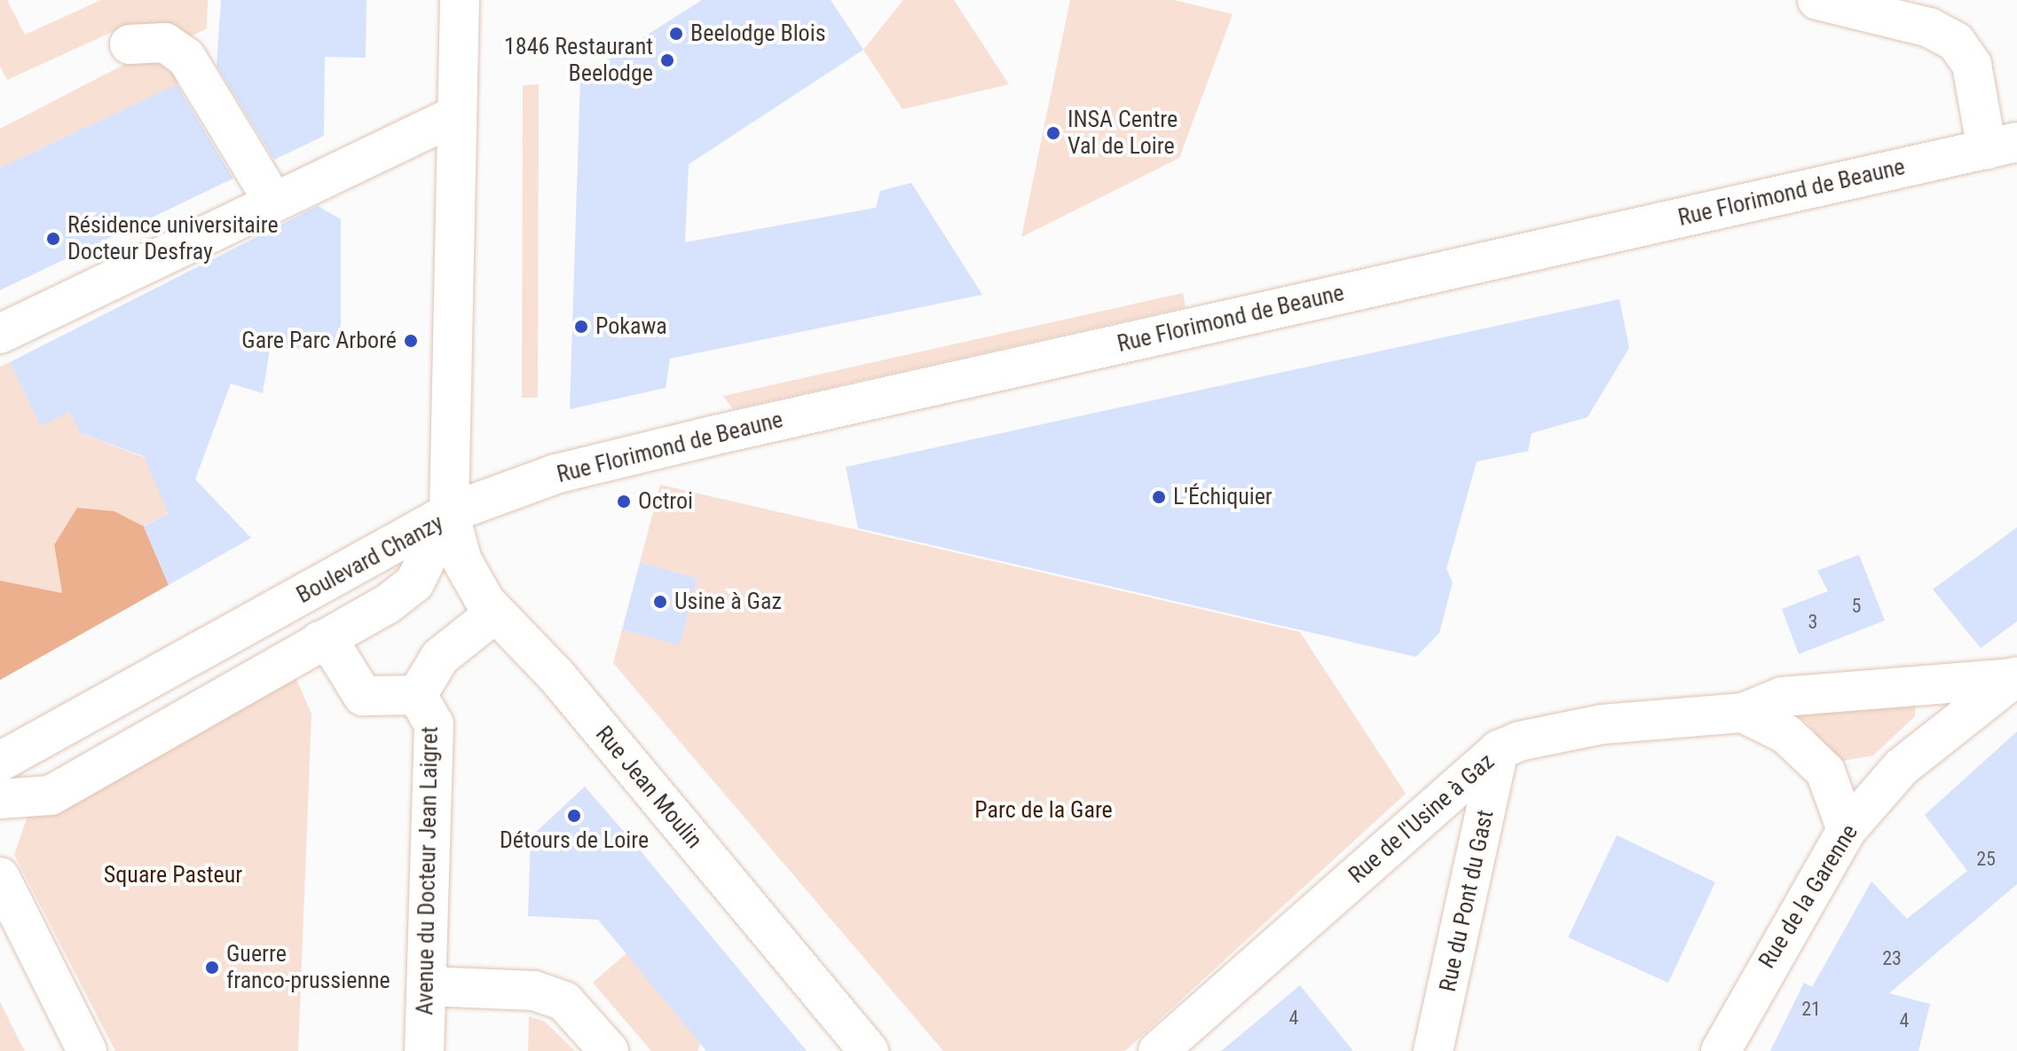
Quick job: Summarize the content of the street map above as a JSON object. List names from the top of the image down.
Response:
{
  "streets": {
    "street": [
      "Rue Florimond de Beaune",
      "Boulevard Chanzy",
      "Rue Jean Moulin",
      "Rue de l'Usine à Gaz",
      "Avenue du Docteur Jean Laigret",
      "Rue de la Garenne",
      "Rue du Pont du Gast"
    ]
  },
  "crossings": [
    ["Rue Florimond de Beaune", "Boulevard Chanzy"],
    ["Rue Florimond de Beaune", "Rue Jean Moulin"],
    ["Boulevard Chanzy", "Rue Jean Moulin"],
    ["Boulevard Chanzy", "Avenue du Docteur Jean Laigret"],
    ["Rue Jean Moulin", "Avenue du Docteur Jean Laigret"],
    ["Rue de l'Usine à Gaz", "Rue de la Garenne"],
    ["Rue de l'Usine à Gaz", "Rue du Pont du Gast"]
  ],
  "parks": ["Parc de la Gare", "Square Pasteur"],
  "places": [
    "Beelodge Blois",
    "1846 Restaurant Beelodge",
    "INSA Centre Val de Loire",
    "Résidence universitaire Docteur Desfray",
    "Pokawa",
    "Gare Parc Arboré",
    "L'Échiquier",
    "Octroi",
    "Usine à Gaz",
    "Détours de Loire",
    "Guerre franco-prussienne"
  ],
  "house_numbers": [
    "5",
    "3",
    "25",
    "23",
    "21",
    "4",
    "4"
  ]
}
